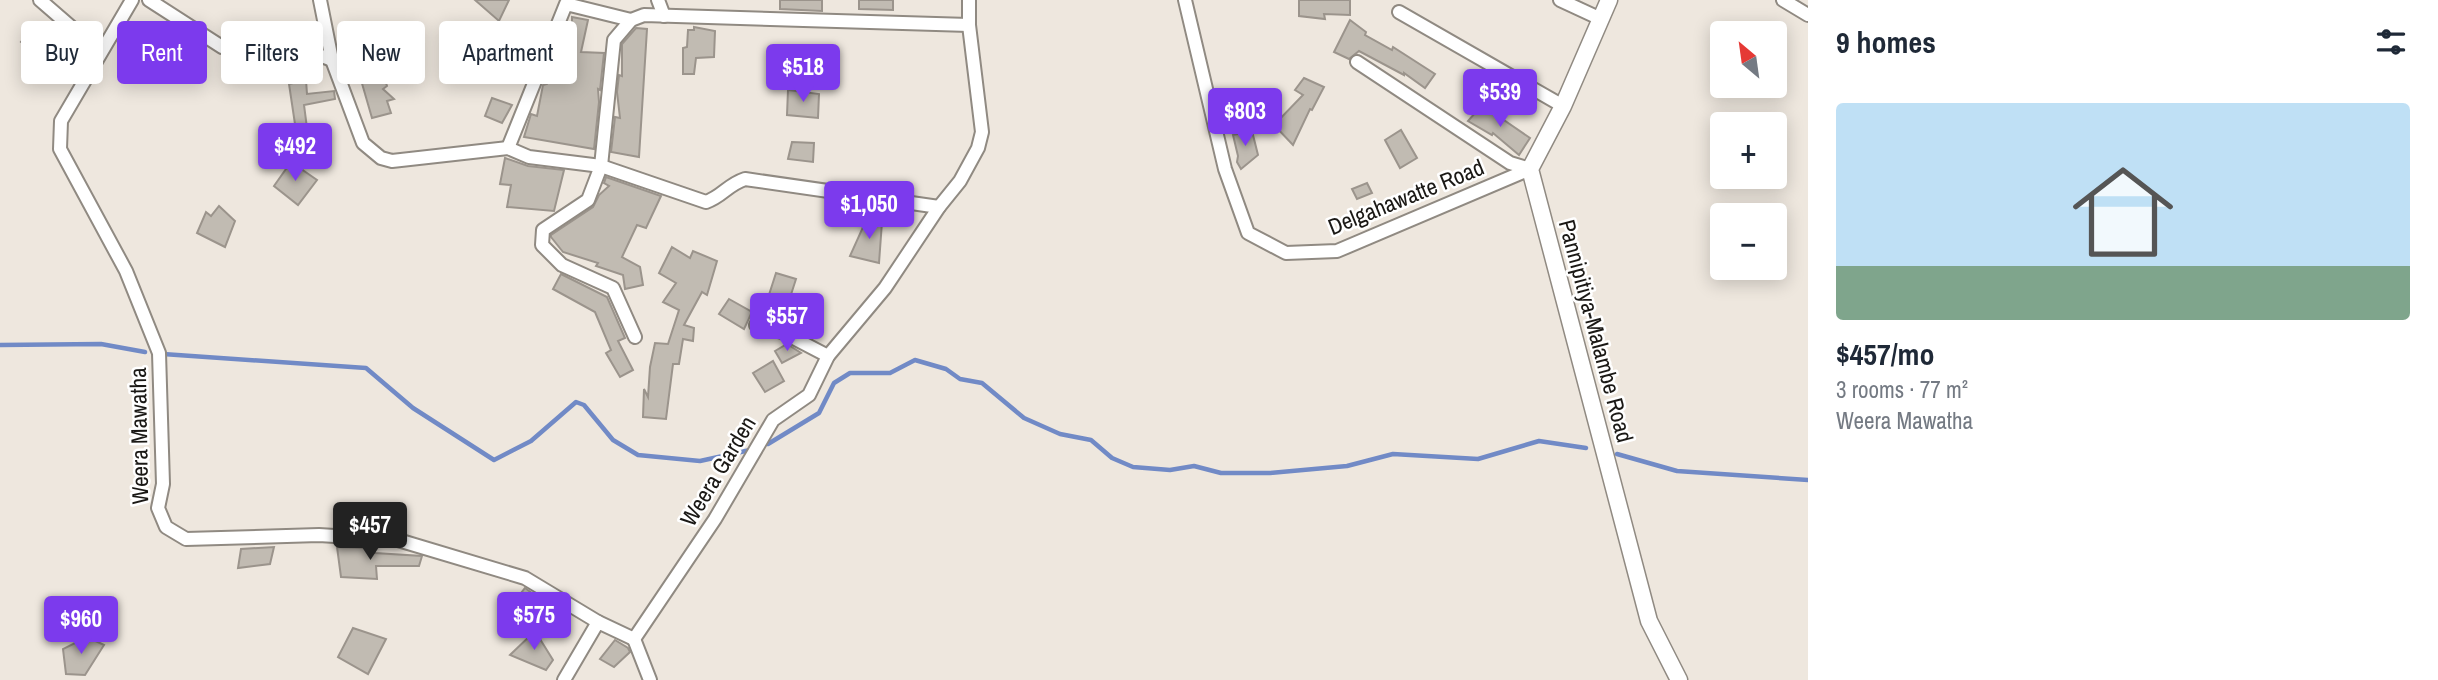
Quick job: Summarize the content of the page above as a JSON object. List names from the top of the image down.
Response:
{
  "streets": {
    "street": [
      "Delgahawatte Road",
      "Pannipitiya-Malambe Road",
      "Weera Mawatha",
      "Weera Garden"
    ]
  },
  "crossings": [
    ["Delgahawatte Road", "Pannipitiya-Malambe Road"],
    ["Weera Mawatha", "Weera Garden"]
  ],
  "north": "top left",
  "page": {
    "heading": "9 homes",
    "map_buttons": ["+", "−"],
    "chip": [
      "Buy",
      "Rent",
      "Filters",
      "New",
      "Apartment"
    ],
    "price": [
      "$518",
      "$539",
      "$803",
      "$492",
      "$1,050",
      "$557",
      "$457",
      "$575",
      "$960"
    ],
    "list": [
      {
        "name": "$457/mo",
        "note": "3 rooms · 77 m² · Weera Mawatha"
      }
    ]
  }
}
